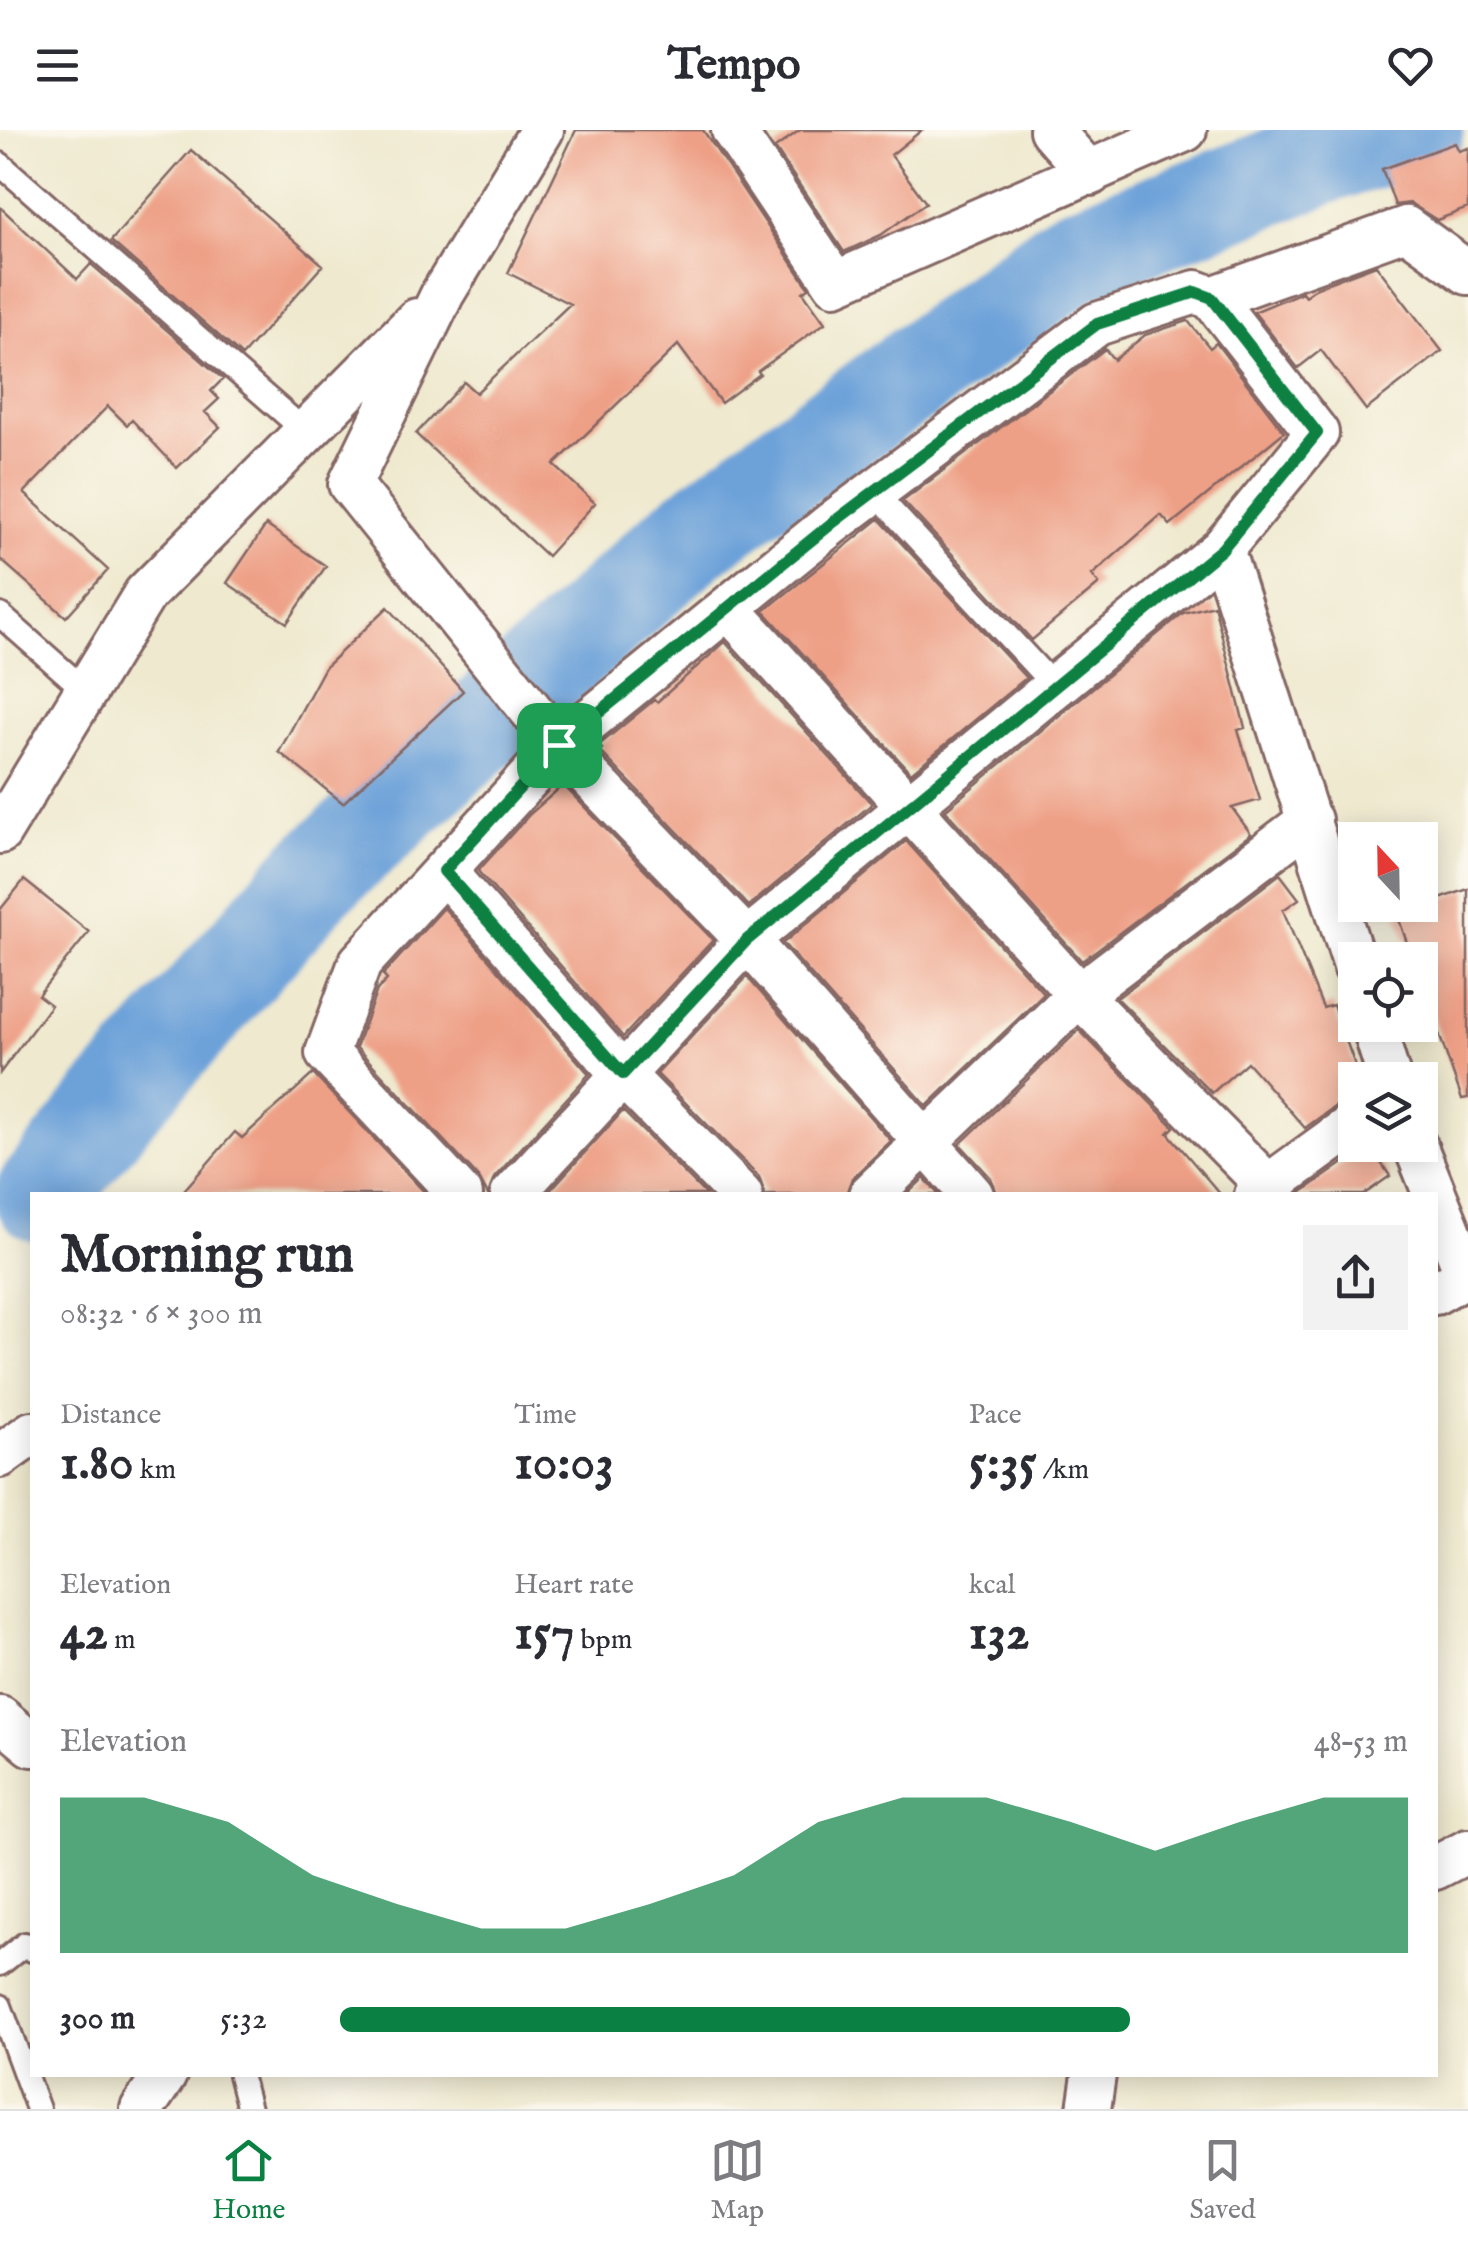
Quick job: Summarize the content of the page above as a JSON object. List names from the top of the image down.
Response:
{
  "north": "top",
  "page": {
    "header": "Tempo",
    "heading": ["Morning run", "08:32 · 6 × 300 m"],
    "stats": [
      ["Distance", "1.80 km"],
      ["Time", "10:03"],
      ["Pace", "5:35 /km"],
      ["Elevation", "42 m"],
      ["Heart rate", "157 bpm"],
      ["kcal", "132"]
    ],
    "chart": ["Elevation", "48–53 m"],
    "list": [
      {
        "name": "300 m",
        "note": "5:32"
      }
    ],
    "tabs": ["Home", "Map", "Saved"]
  }
}
